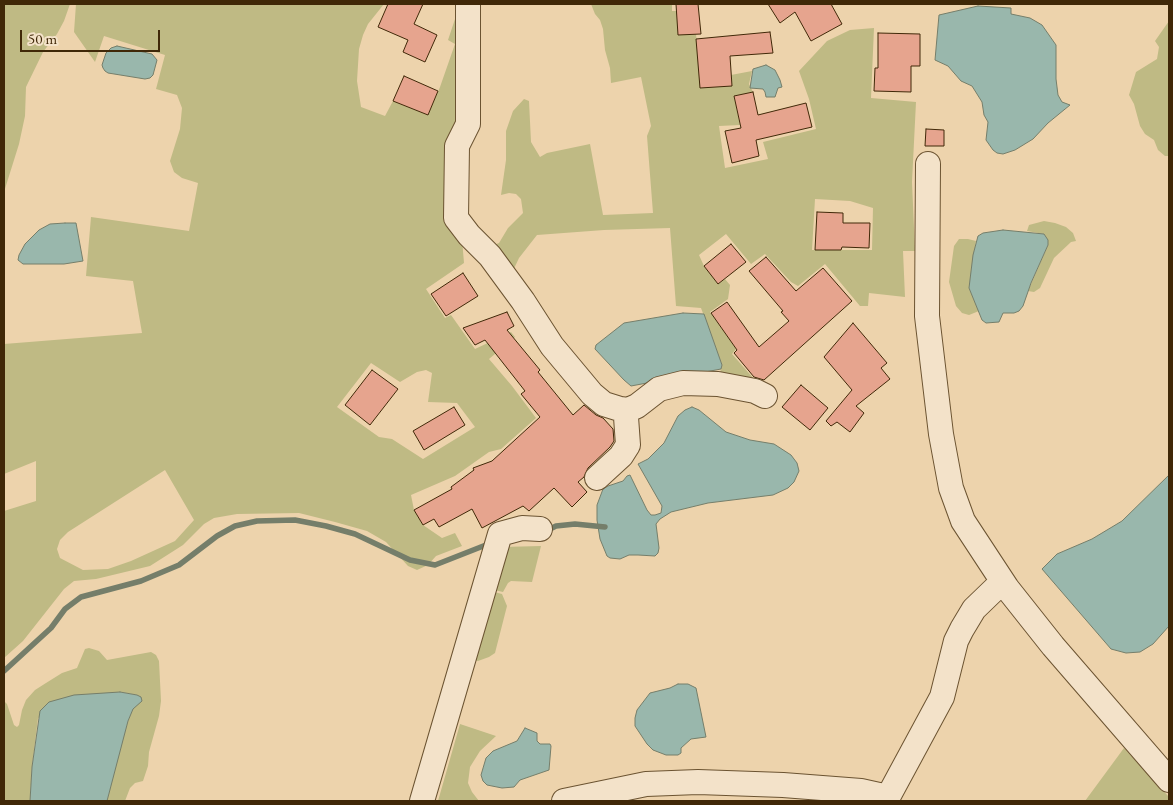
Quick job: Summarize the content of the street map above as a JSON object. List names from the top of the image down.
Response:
{
  "scale_bar": "50 m"
}
